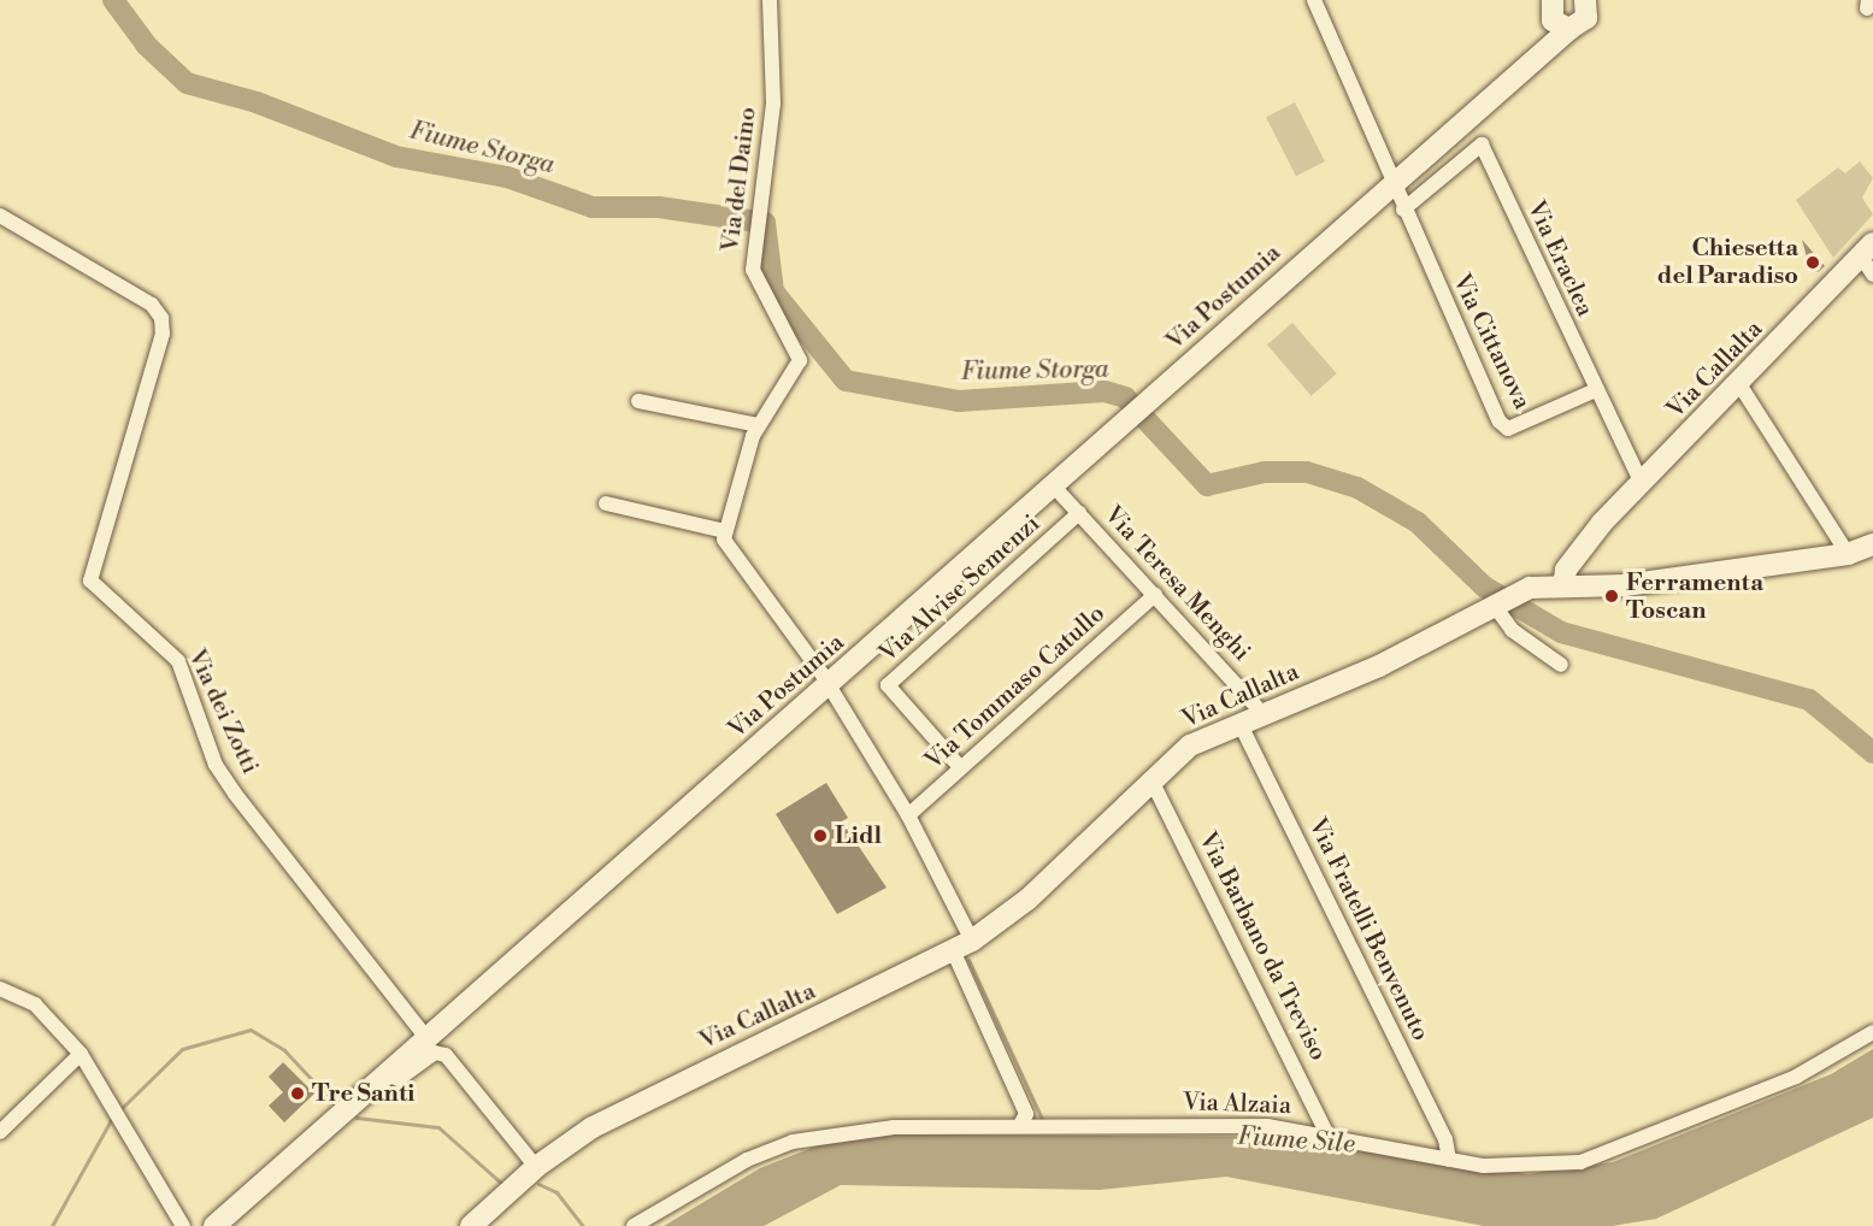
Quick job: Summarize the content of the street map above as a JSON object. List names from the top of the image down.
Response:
{
  "streets": {
    "street": [
      "Via del Daino",
      "Via Eraclea",
      "Via Postumia",
      "Via Cittanova",
      "Via Callalta",
      "Via Teresa Menghi",
      "Via Alvise Semenzi",
      "Via Tommaso Catullo",
      "Via dei Zotti",
      "Via Fratelli Benvenuto",
      "Via Barbano da Treviso",
      "Via Alzaia"
    ]
  },
  "crossings": [
    ["Via Eraclea", "Via Cittanova"],
    ["Via Eraclea", "Via Callalta"],
    ["Via Postumia", "Via Cittanova"],
    ["Via Postumia", "Via Teresa Menghi"],
    ["Via Postumia", "Via dei Zotti"],
    ["Via Callalta", "Via Teresa Menghi"],
    ["Via Callalta", "Via Fratelli Benvenuto"],
    ["Via Callalta", "Via Barbano da Treviso"],
    ["Via Teresa Menghi", "Via Alvise Semenzi"],
    ["Via Teresa Menghi", "Via Tommaso Catullo"],
    ["Via Alvise Semenzi", "Via Tommaso Catullo"],
    ["Via Fratelli Benvenuto", "Via Alzaia"],
    ["Via Barbano da Treviso", "Via Alzaia"]
  ],
  "water": ["Fiume Storga", "Fiume Sile"],
  "places": [
    "Chiesetta del Paradiso",
    "Ferramenta Toscan",
    "Lidl",
    "Tre Santi"
  ]
}
